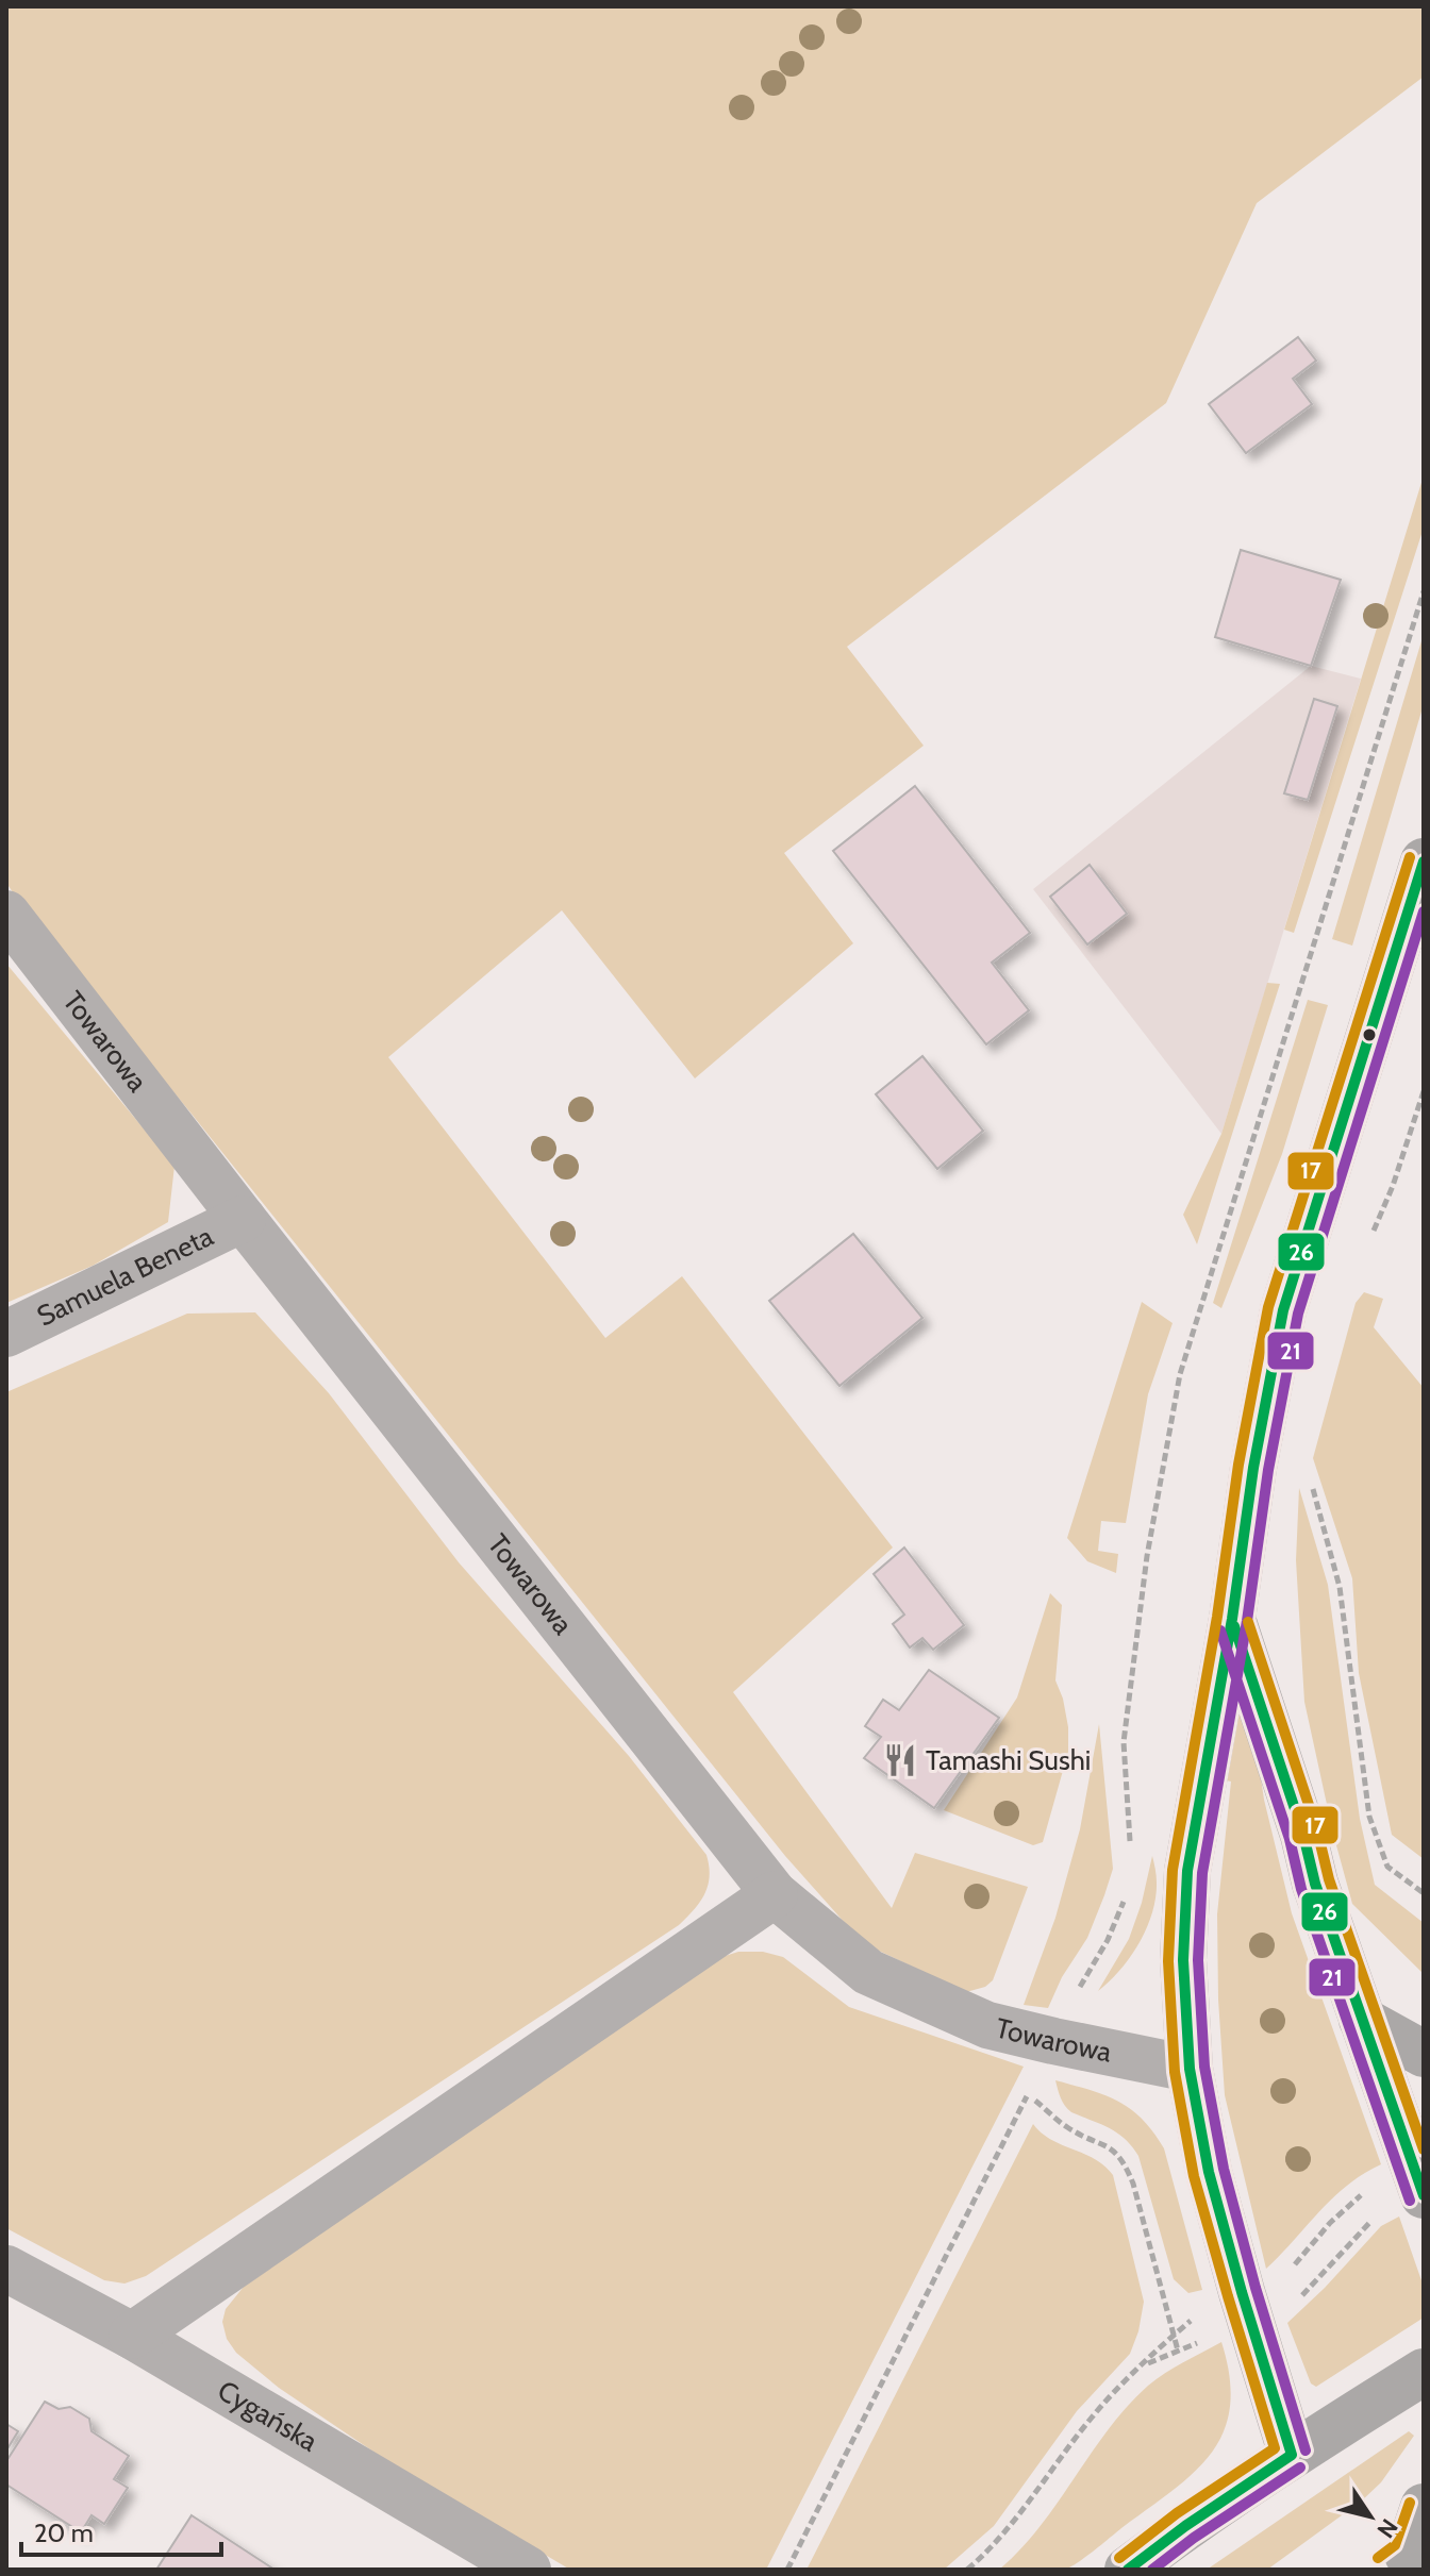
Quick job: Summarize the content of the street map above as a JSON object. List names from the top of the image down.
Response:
{
  "streets": {
    "street": ["Towarowa", "Samuela Beneta", "Cygańska"]
  },
  "crossings": [
    ["Towarowa", "Samuela Beneta"]
  ],
  "places": {
    "restaurant": ["Tamashi Sushi"]
  },
  "lines": ["transit line 17", "transit line 26", "transit line 21"],
  "scale_bar": "20 m",
  "north": "bottom right"
}
